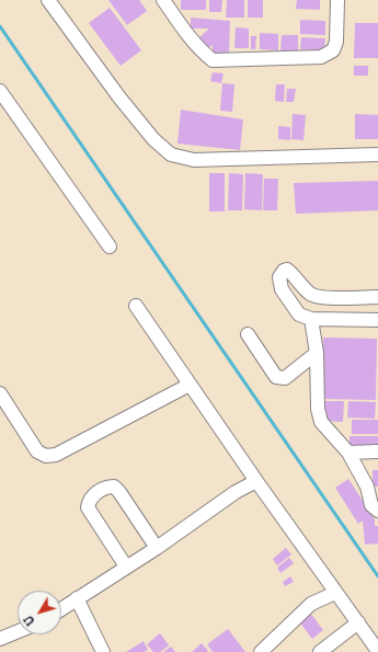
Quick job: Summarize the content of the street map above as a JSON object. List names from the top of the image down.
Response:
{
  "north": "bottom left"
}
